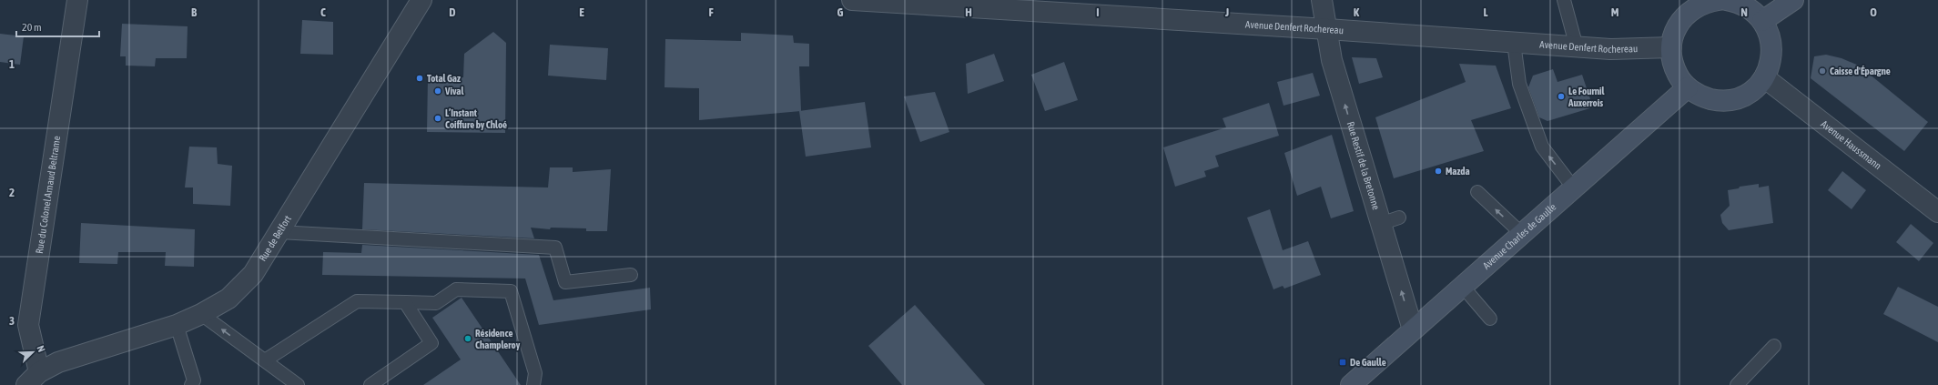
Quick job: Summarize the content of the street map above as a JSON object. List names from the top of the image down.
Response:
{
  "streets": {
    "main road": ["Avenue Charles de Gaulle"],
    "street": [
      "Avenue Denfert Rochereau",
      "Avenue Haussmann",
      "Rue Restif de la Bretonne",
      "Rue du Colonel Arnaud Beltrame",
      "Rue de Belfort"
    ]
  },
  "crossings": [
    ["Avenue Denfert Rochereau", "Rue Restif de la Bretonne"],
    ["Rue Restif de la Bretonne", "Avenue Charles de Gaulle"],
    ["Rue du Colonel Arnaud Beltrame", "Rue de Belfort"]
  ],
  "one_way": ["Rue Restif de la Bretonne"],
  "places": {
    "other": [
      "Caisse d'Épargne",
      "Total Gaz",
      "Vival",
      "Le Fournil Auxerrois",
      "L’Instant Coiffure by Chloé",
      "Mazda",
      "Résidence Champleroy"
    ],
    "transit": ["De Gaulle"]
  },
  "scale_bar": "20 m",
  "north": "top right",
  "grid": {
    "columns": [
      "B",
      "C",
      "D",
      "E",
      "F",
      "G",
      "H",
      "I",
      "J",
      "K",
      "L",
      "M",
      "N",
      "O"
    ],
    "rows": ["1", "2", "3"]
  }
}
